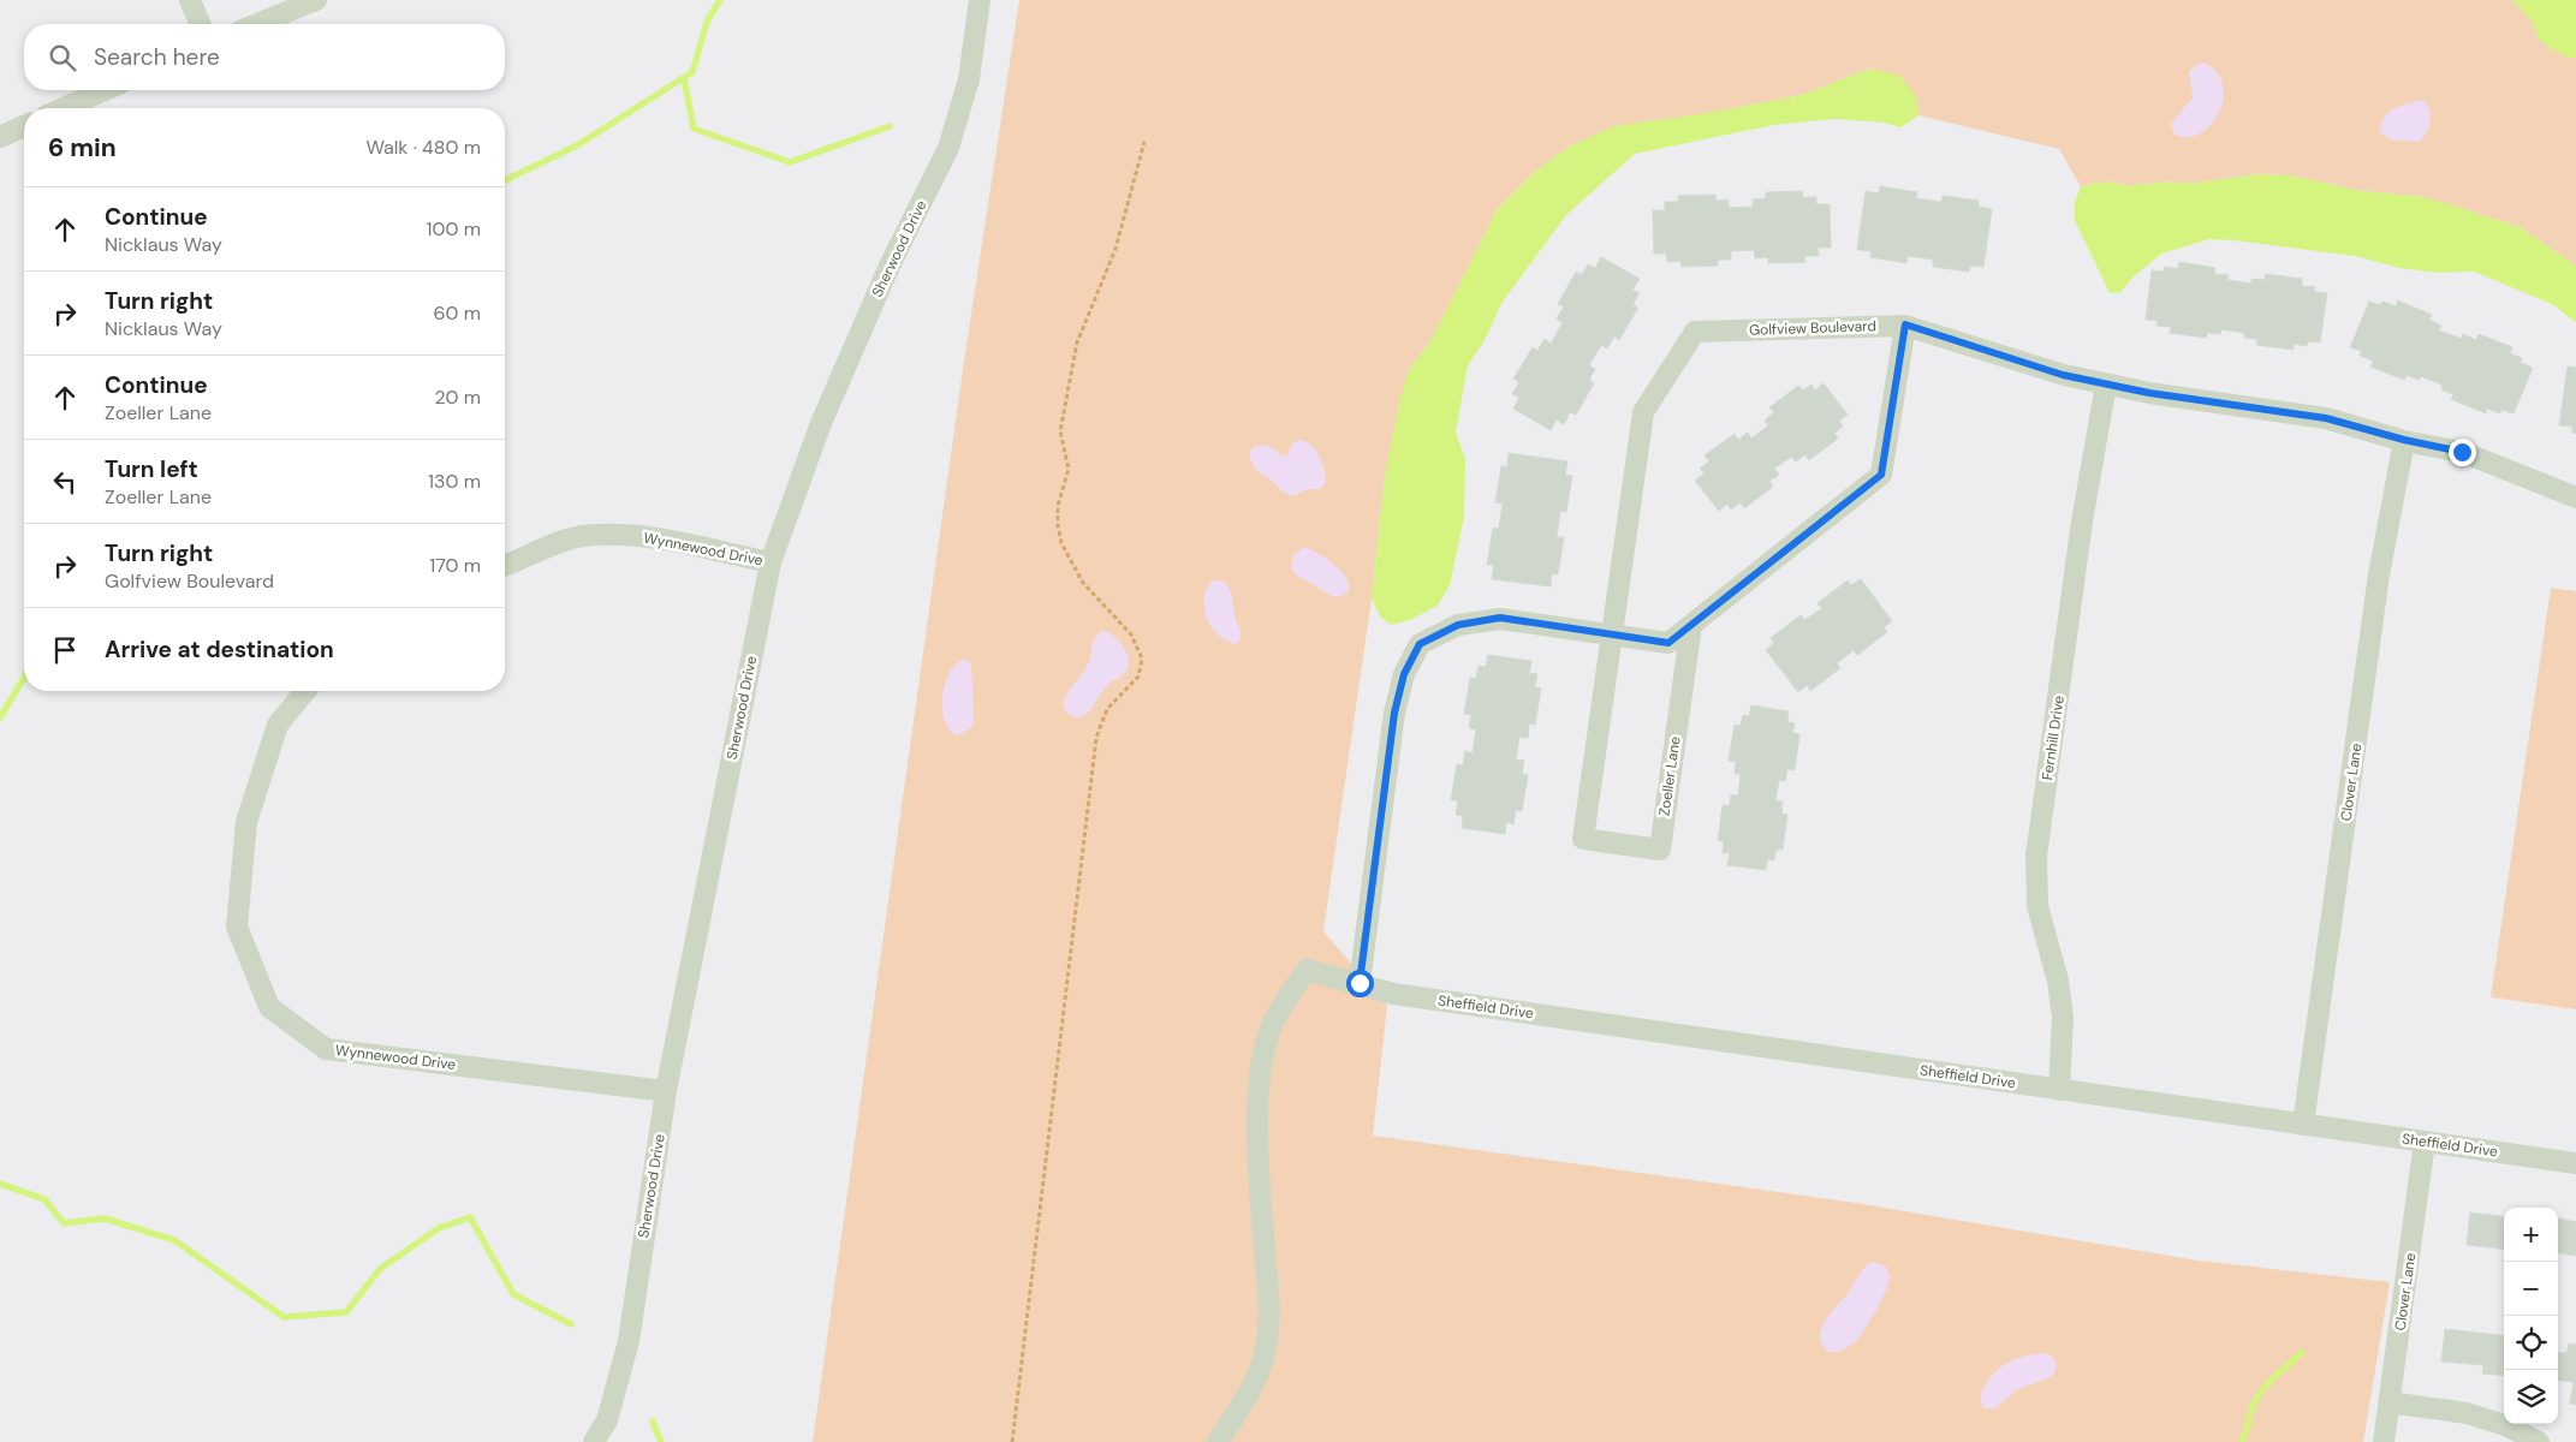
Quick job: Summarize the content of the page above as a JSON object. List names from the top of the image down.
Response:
{
  "streets": {
    "street": [
      "Sherwood Drive",
      "Golfview Boulevard",
      "Wynnewood Drive",
      "Fernhill Drive",
      "Zoeller Lane",
      "Clover Lane",
      "Sheffield Drive"
    ]
  },
  "crossings": [
    ["Sherwood Drive", "Wynnewood Drive"],
    ["Golfview Boulevard", "Fernhill Drive"],
    ["Golfview Boulevard", "Zoeller Lane"],
    ["Golfview Boulevard", "Clover Lane"],
    ["Fernhill Drive", "Sheffield Drive"],
    ["Clover Lane", "Sheffield Drive"]
  ],
  "page": {
    "search": "Search here",
    "heading": ["6 min", "Walk · 480 m"],
    "list": [
      ["Continue", "Nicklaus Way", "100 m"],
      ["Turn right", "Nicklaus Way", "60 m"],
      ["Continue", "Zoeller Lane", "20 m"],
      ["Turn left", "Zoeller Lane", "130 m"],
      ["Turn right", "Golfview Boulevard", "170 m"],
      "Arrive at destination"
    ],
    "map_buttons": ["+", "−"]
  }
}
